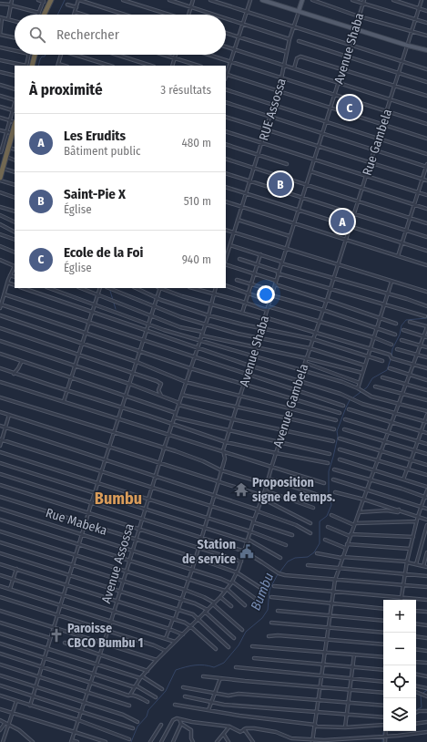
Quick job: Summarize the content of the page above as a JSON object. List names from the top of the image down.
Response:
{
  "streets": {
    "street": [
      "Avenue Shaba",
      "RUE Assossa",
      "Rue Gambela",
      "Avenue Gambela",
      "Rue Mabeka",
      "Avenue Assossa"
    ]
  },
  "crossings": [
    ["Avenue Shaba", "Rue Mabeka"],
    ["Rue Gambela", "Avenue Gambela"],
    ["Avenue Gambela", "Rue Mabeka"],
    ["Rue Mabeka", "Avenue Assossa"]
  ],
  "districts": ["Bumbu"],
  "water": ["Bumbu"],
  "places": {
    "temple": ["Proposition signe de temps."],
    "public building": ["Station de service"],
    "church": ["Paroisse CBCO Bumbu 1"]
  },
  "page": {
    "search": "Rechercher",
    "heading": ["À proximité", "3 résultats"],
    "pins": ["C", "B", "A"],
    "list": [
      {
        "mark": "A",
        "name": "Les Erudits",
        "note": "Bâtiment public",
        "value": "480 m"
      },
      {
        "mark": "B",
        "name": "Saint-Pie X",
        "note": "Église",
        "value": "510 m"
      },
      {
        "mark": "C",
        "name": "Ecole de la Foi",
        "note": "Église",
        "value": "940 m"
      }
    ],
    "map_buttons": ["+", "−"]
  }
}
